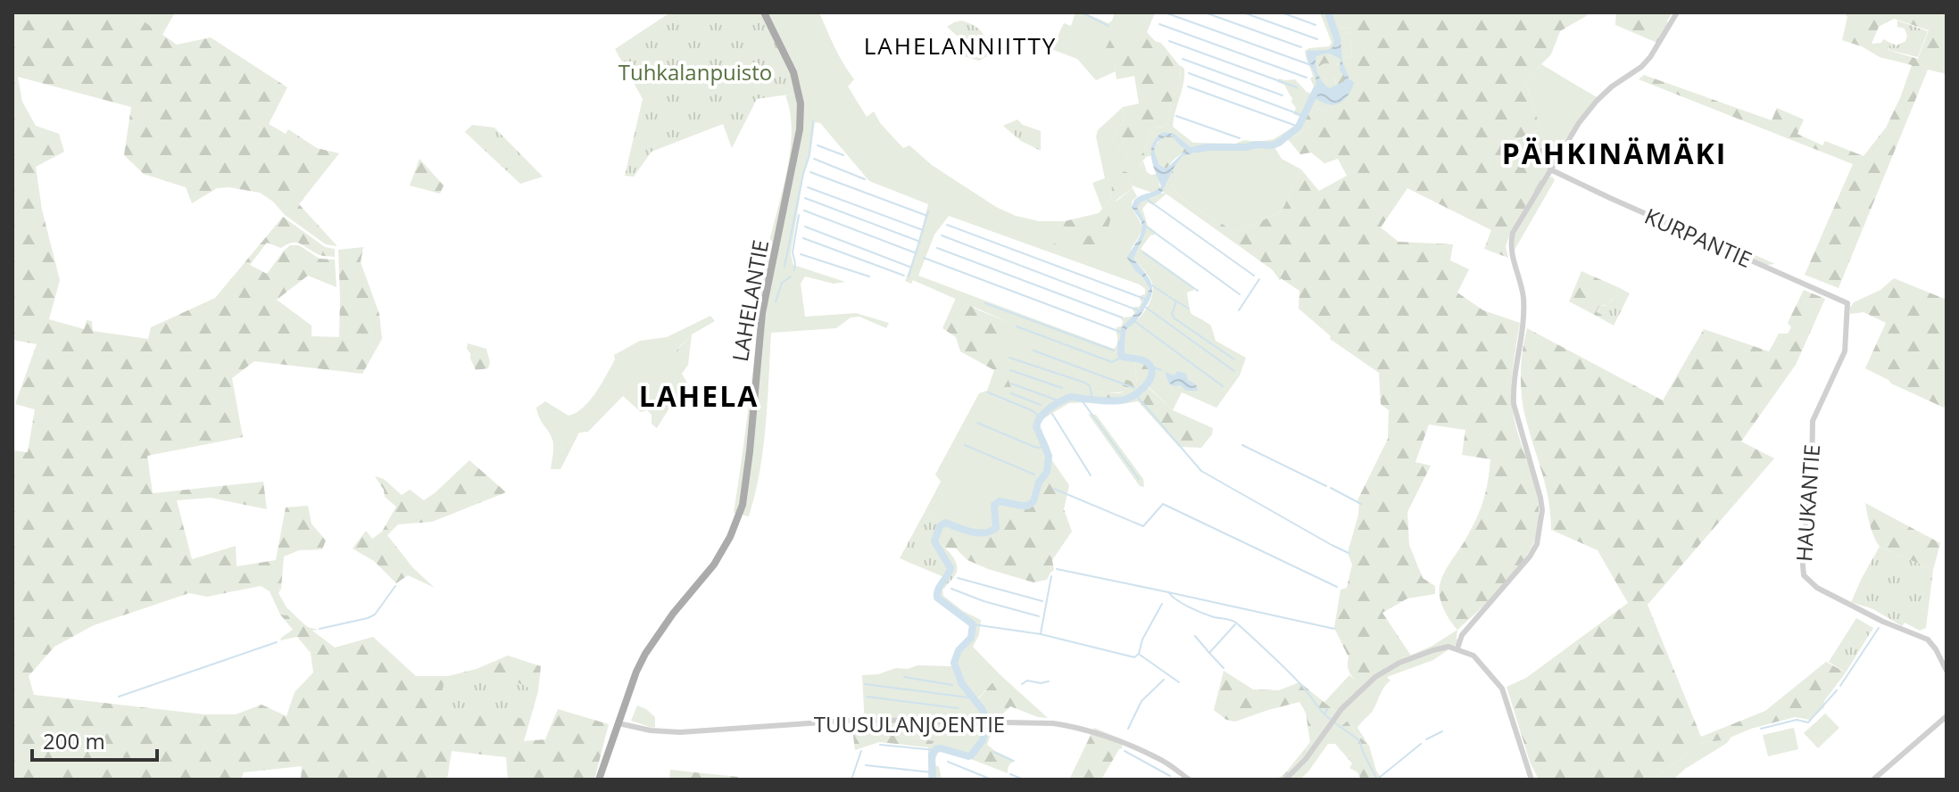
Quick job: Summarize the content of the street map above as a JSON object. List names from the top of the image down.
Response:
{
  "streets": {
    "main road": ["LAHELANTIE"],
    "street": ["KURPANTIE", "HAUKANTIE", "TUUSULANJOENTIE"]
  },
  "crossings": [
    ["KURPANTIE", "HAUKANTIE"],
    ["LAHELANTIE", "TUUSULANJOENTIE"]
  ],
  "districts": ["LAHELANNIITTY", "PÄHKINÄMÄKI", "LAHELA"],
  "parks": ["Tuhkalanpuisto"],
  "scale_bar": "200 m"
}
